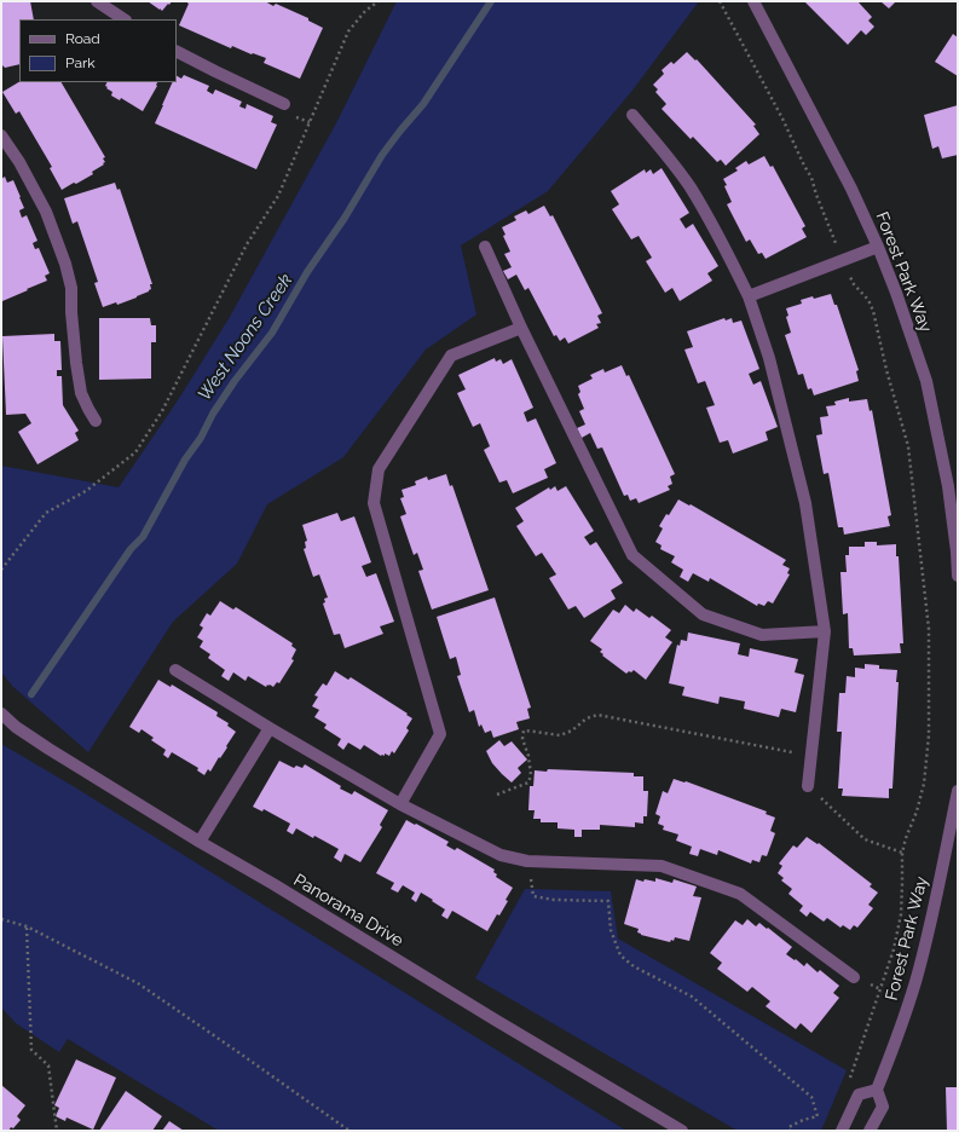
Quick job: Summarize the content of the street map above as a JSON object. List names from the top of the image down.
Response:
{
  "streets": {
    "street": ["Forest Park Way", "Panorama Drive"]
  },
  "water": ["West Noons Creek"],
  "legend": ["Road", "Park"]
}
